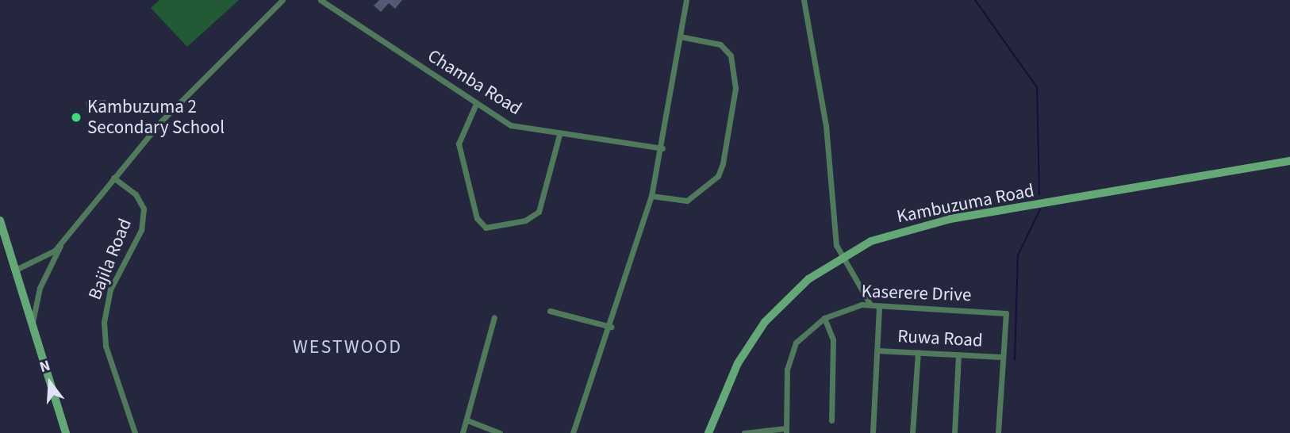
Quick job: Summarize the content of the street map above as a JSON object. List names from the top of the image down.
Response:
{
  "streets": {
    "main road": ["Kambuzuma Road"],
    "street": [
      "Chamba Road",
      "Bajila Road",
      "Kaserere Drive",
      "Ruwa Road"
    ]
  },
  "crossings": [
    ["Kaserere Drive", "Ruwa Road"]
  ],
  "districts": ["WESTWOOD"],
  "places": ["Kambuzuma 2 Secondary School"],
  "north": "top"
}
